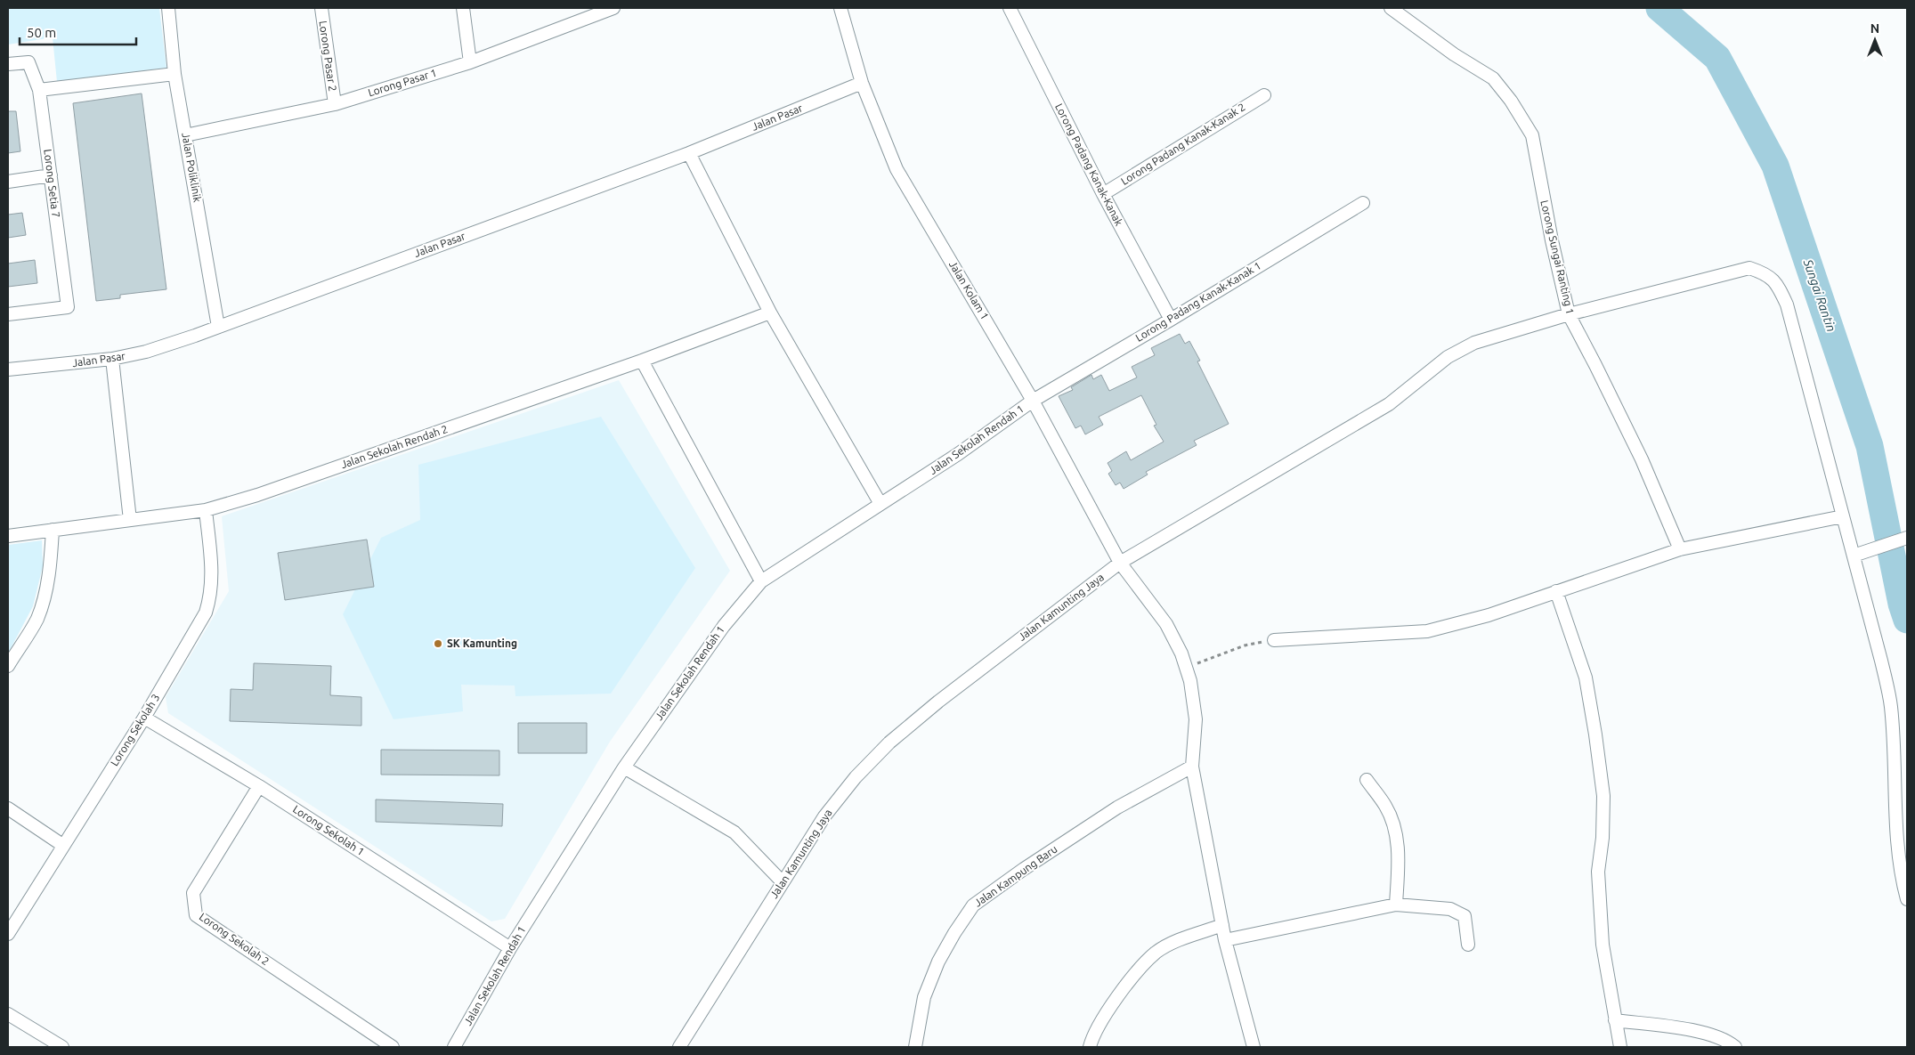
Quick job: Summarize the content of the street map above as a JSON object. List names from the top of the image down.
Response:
{
  "streets": {
    "street": [
      "Lorong Pasar 2",
      "Lorong Pasar 1",
      "Jalan Pasar",
      "Lorong Padang Kanak-Kanak 2",
      "Lorong Padang Kanak-Kanak",
      "Jalan Poliklinik",
      "Lorong Setia 7",
      "Lorong Sungai Ranting 1",
      "Jalan Kolam 1",
      "Lorong Padang Kanak-Kanak 1",
      "Jalan Sekolah Rendah 1",
      "Jalan Sekolah Rendah 2",
      "Jalan Kamunting Jaya",
      "Lorong Sekolah 3",
      "Lorong Sekolah 1",
      "Jalan Kampung Baru",
      "Lorong Sekolah 2"
    ]
  },
  "crossings": [
    ["Lorong Pasar 2", "Lorong Pasar 1"],
    ["Lorong Pasar 1", "Jalan Poliklinik"],
    ["Jalan Pasar", "Jalan Poliklinik"],
    ["Jalan Pasar", "Jalan Kolam 1"],
    ["Lorong Padang Kanak-Kanak 2", "Lorong Padang Kanak-Kanak"],
    ["Lorong Padang Kanak-Kanak", "Lorong Padang Kanak-Kanak 1"],
    ["Lorong Sungai Ranting 1", "Jalan Kamunting Jaya"],
    ["Jalan Kolam 1", "Lorong Padang Kanak-Kanak 1"],
    ["Jalan Kolam 1", "Jalan Sekolah Rendah 1"],
    ["Jalan Kolam 1", "Jalan Kamunting Jaya"],
    ["Jalan Kolam 1", "Jalan Kampung Baru"],
    ["Lorong Padang Kanak-Kanak 1", "Jalan Sekolah Rendah 1"],
    ["Jalan Sekolah Rendah 1", "Lorong Sekolah 1"],
    ["Jalan Sekolah Rendah 2", "Lorong Sekolah 3"],
    ["Lorong Sekolah 3", "Lorong Sekolah 1"],
    ["Lorong Sekolah 1", "Lorong Sekolah 2"]
  ],
  "water": ["Sungai Rantin"],
  "places": ["SK Kamunting"],
  "scale_bar": "50 m",
  "north": "top"
}
